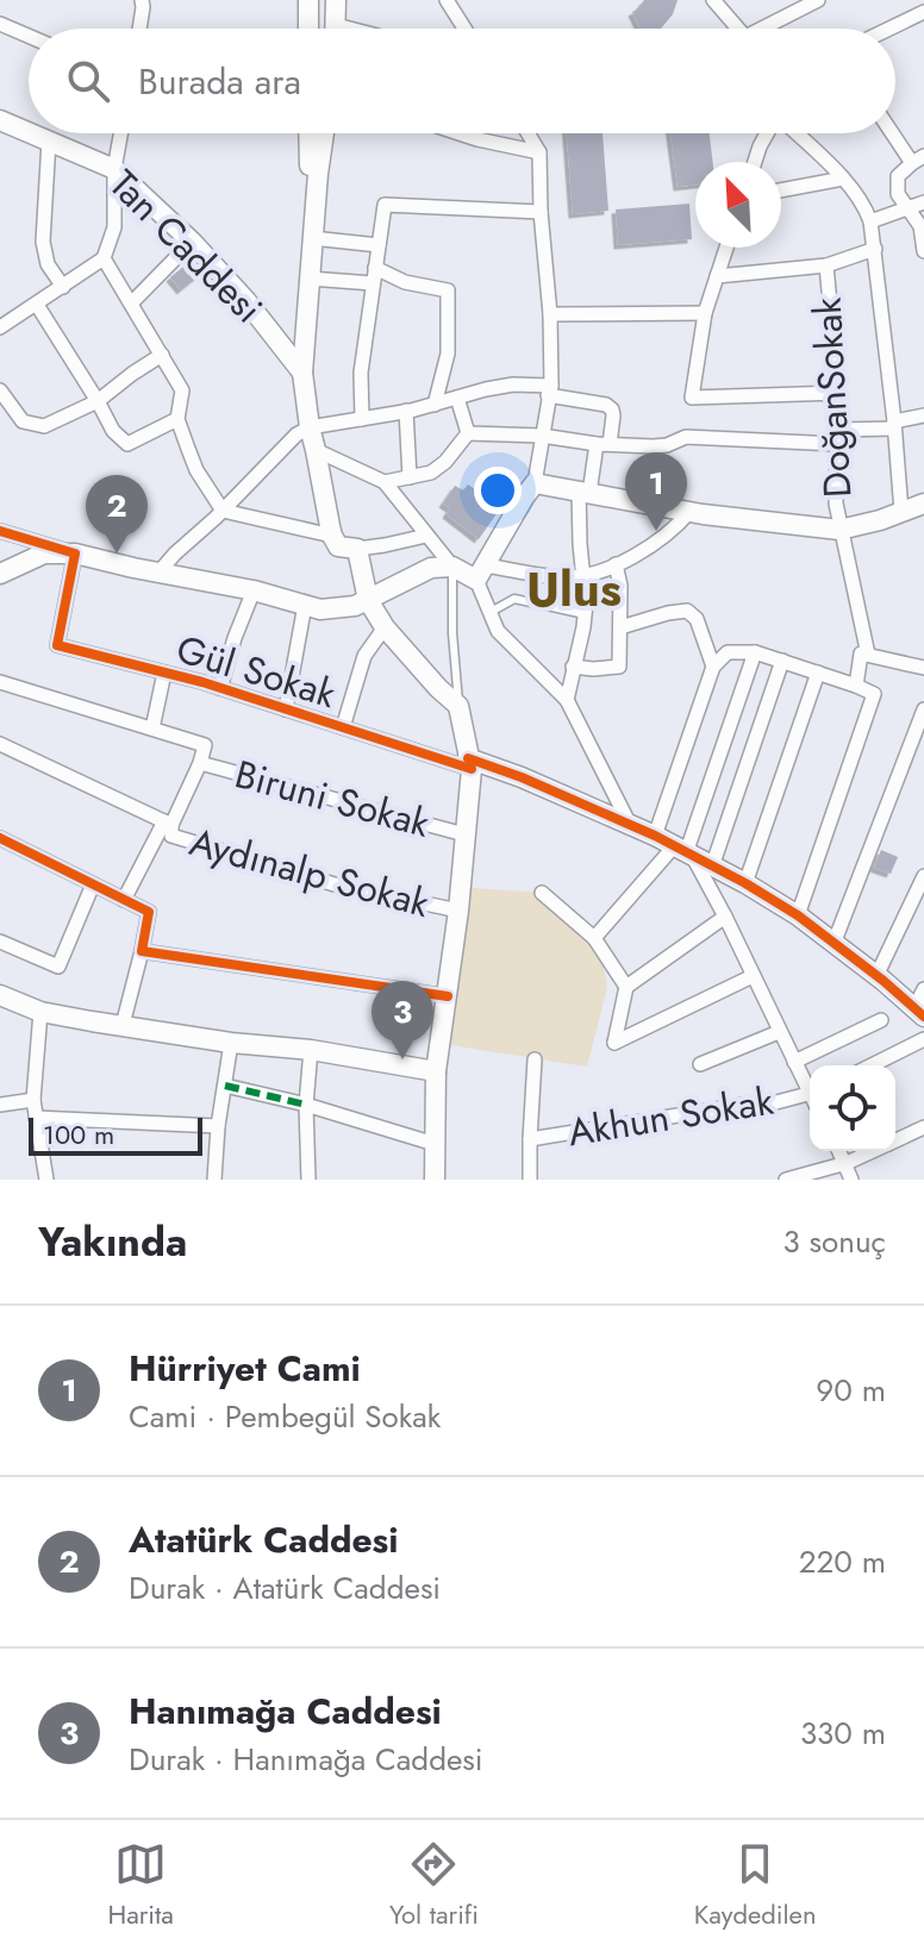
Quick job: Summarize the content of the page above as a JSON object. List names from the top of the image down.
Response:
{
  "streets": {
    "main road": ["Tan Caddesi"],
    "street": [
      "DoğanSokak",
      "Gül Sokak",
      "Biruni Sokak",
      "Aydınalp Sokak",
      "Akhun Sokak"
    ]
  },
  "districts": ["Ulus"],
  "scale_bar": "100 m",
  "north": "top left",
  "page": {
    "search": "Burada ara",
    "pins": ["1", "2", "3"],
    "scale": "100 m",
    "heading": ["Yakında", "3 sonuç"],
    "list": [
      {
        "mark": "1",
        "name": "Hürriyet Cami",
        "note": "Cami · Pembegül Sokak",
        "value": "90 m"
      },
      {
        "mark": "2",
        "name": "Atatürk Caddesi",
        "note": "Durak · Atatürk Caddesi",
        "value": "220 m"
      },
      {
        "mark": "3",
        "name": "Hanımağa Caddesi",
        "note": "Durak · Hanımağa Caddesi",
        "value": "330 m"
      }
    ],
    "nav": ["Harita", "Yol tarifi", "Kaydedilen"]
  }
}
